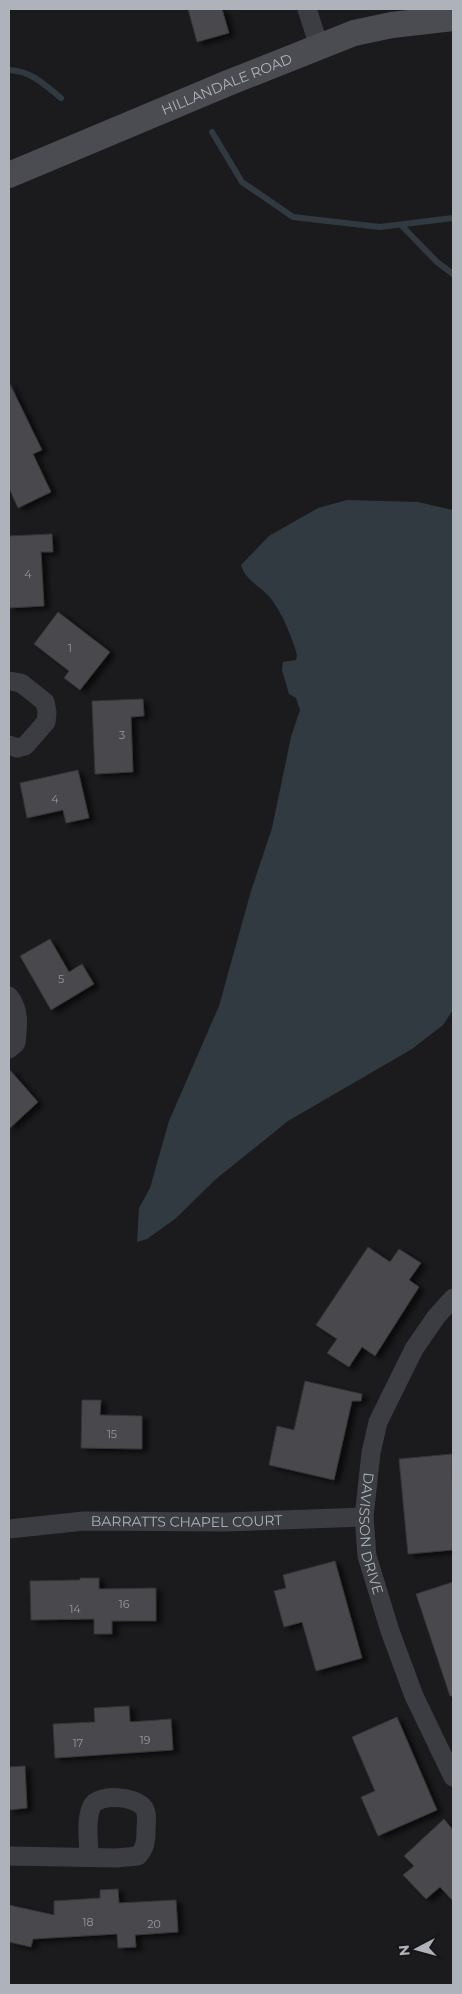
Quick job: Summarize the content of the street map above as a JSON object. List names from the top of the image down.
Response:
{
  "streets": {
    "street": ["HILLANDALE ROAD", "BARRATTS CHAPEL COURT", "DAVISSON DRIVE"]
  },
  "crossings": [
    ["BARRATTS CHAPEL COURT", "DAVISSON DRIVE"]
  ],
  "house_numbers": [
    "4",
    "1",
    "3",
    "4",
    "5",
    "15",
    "16",
    "14",
    "19",
    "17",
    "18",
    "20"
  ],
  "north": "left"
}
